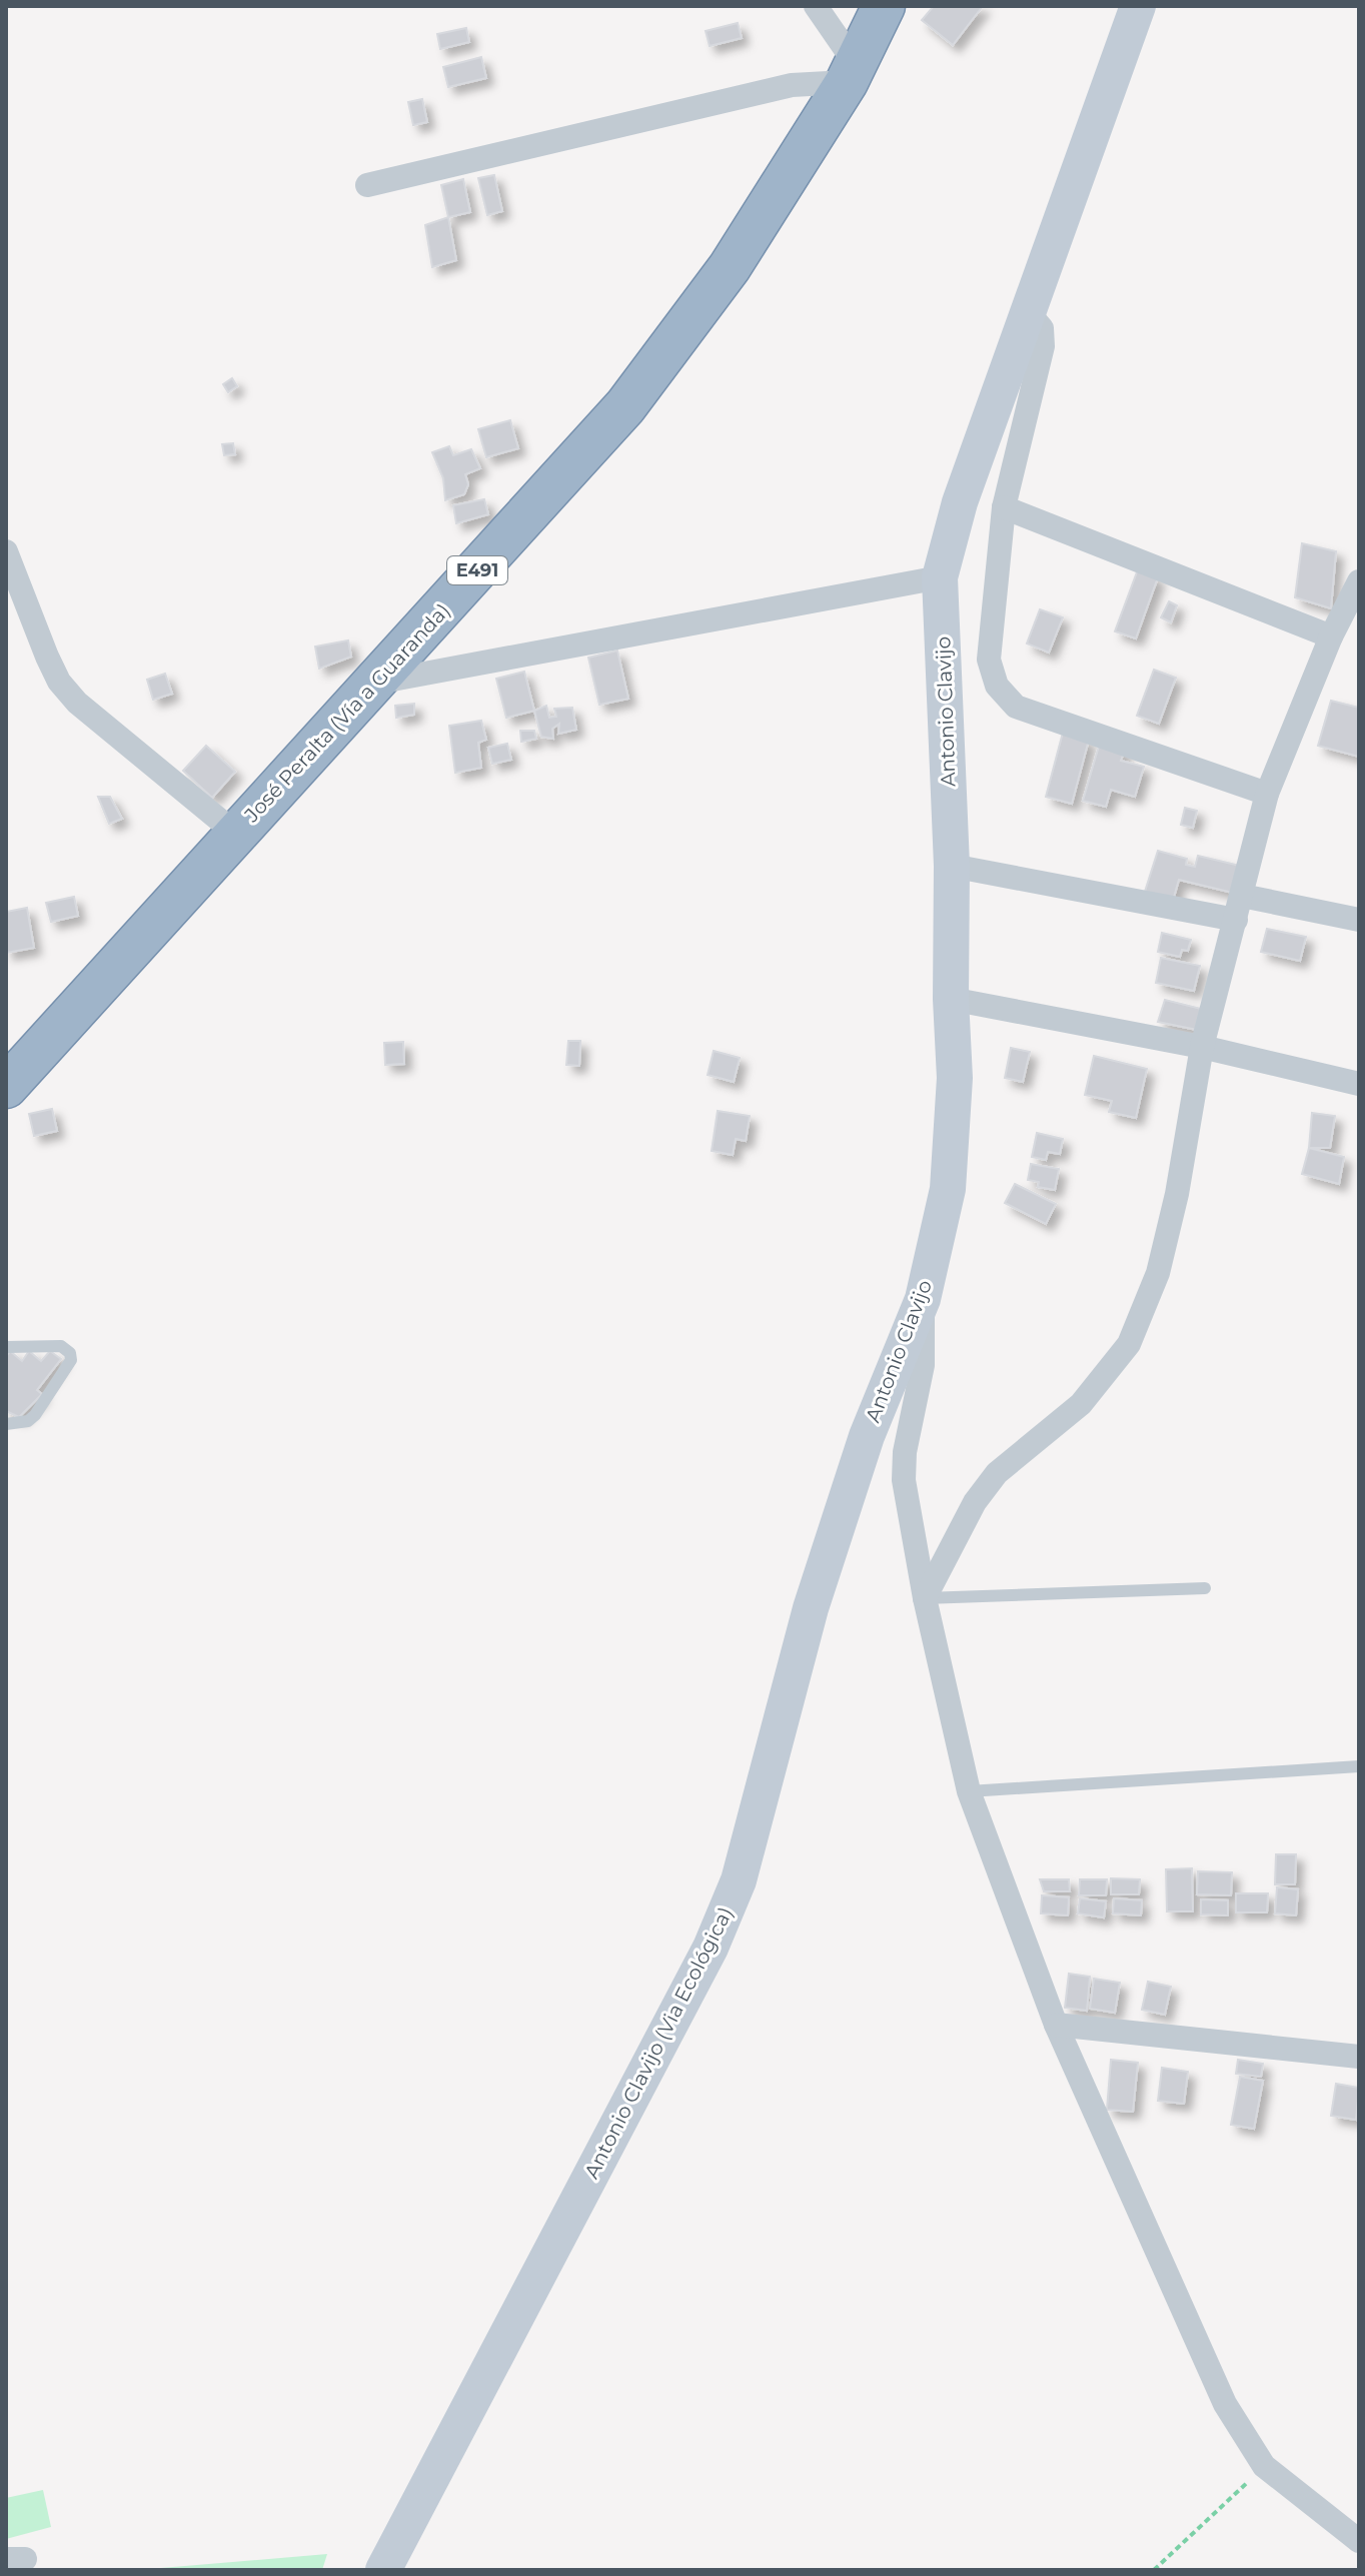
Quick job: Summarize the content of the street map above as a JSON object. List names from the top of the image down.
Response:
{
  "streets": {
    "highway": ["E491", "José Peralta (Vía a Guaranda)"],
    "main road": ["Antonio Clavijo", "Antonio Clavijo (Via Ecológica)"]
  },
  "crossings": [
    ["Antonio Clavijo", "Antonio Clavijo (Via Ecológica)"]
  ]
}
